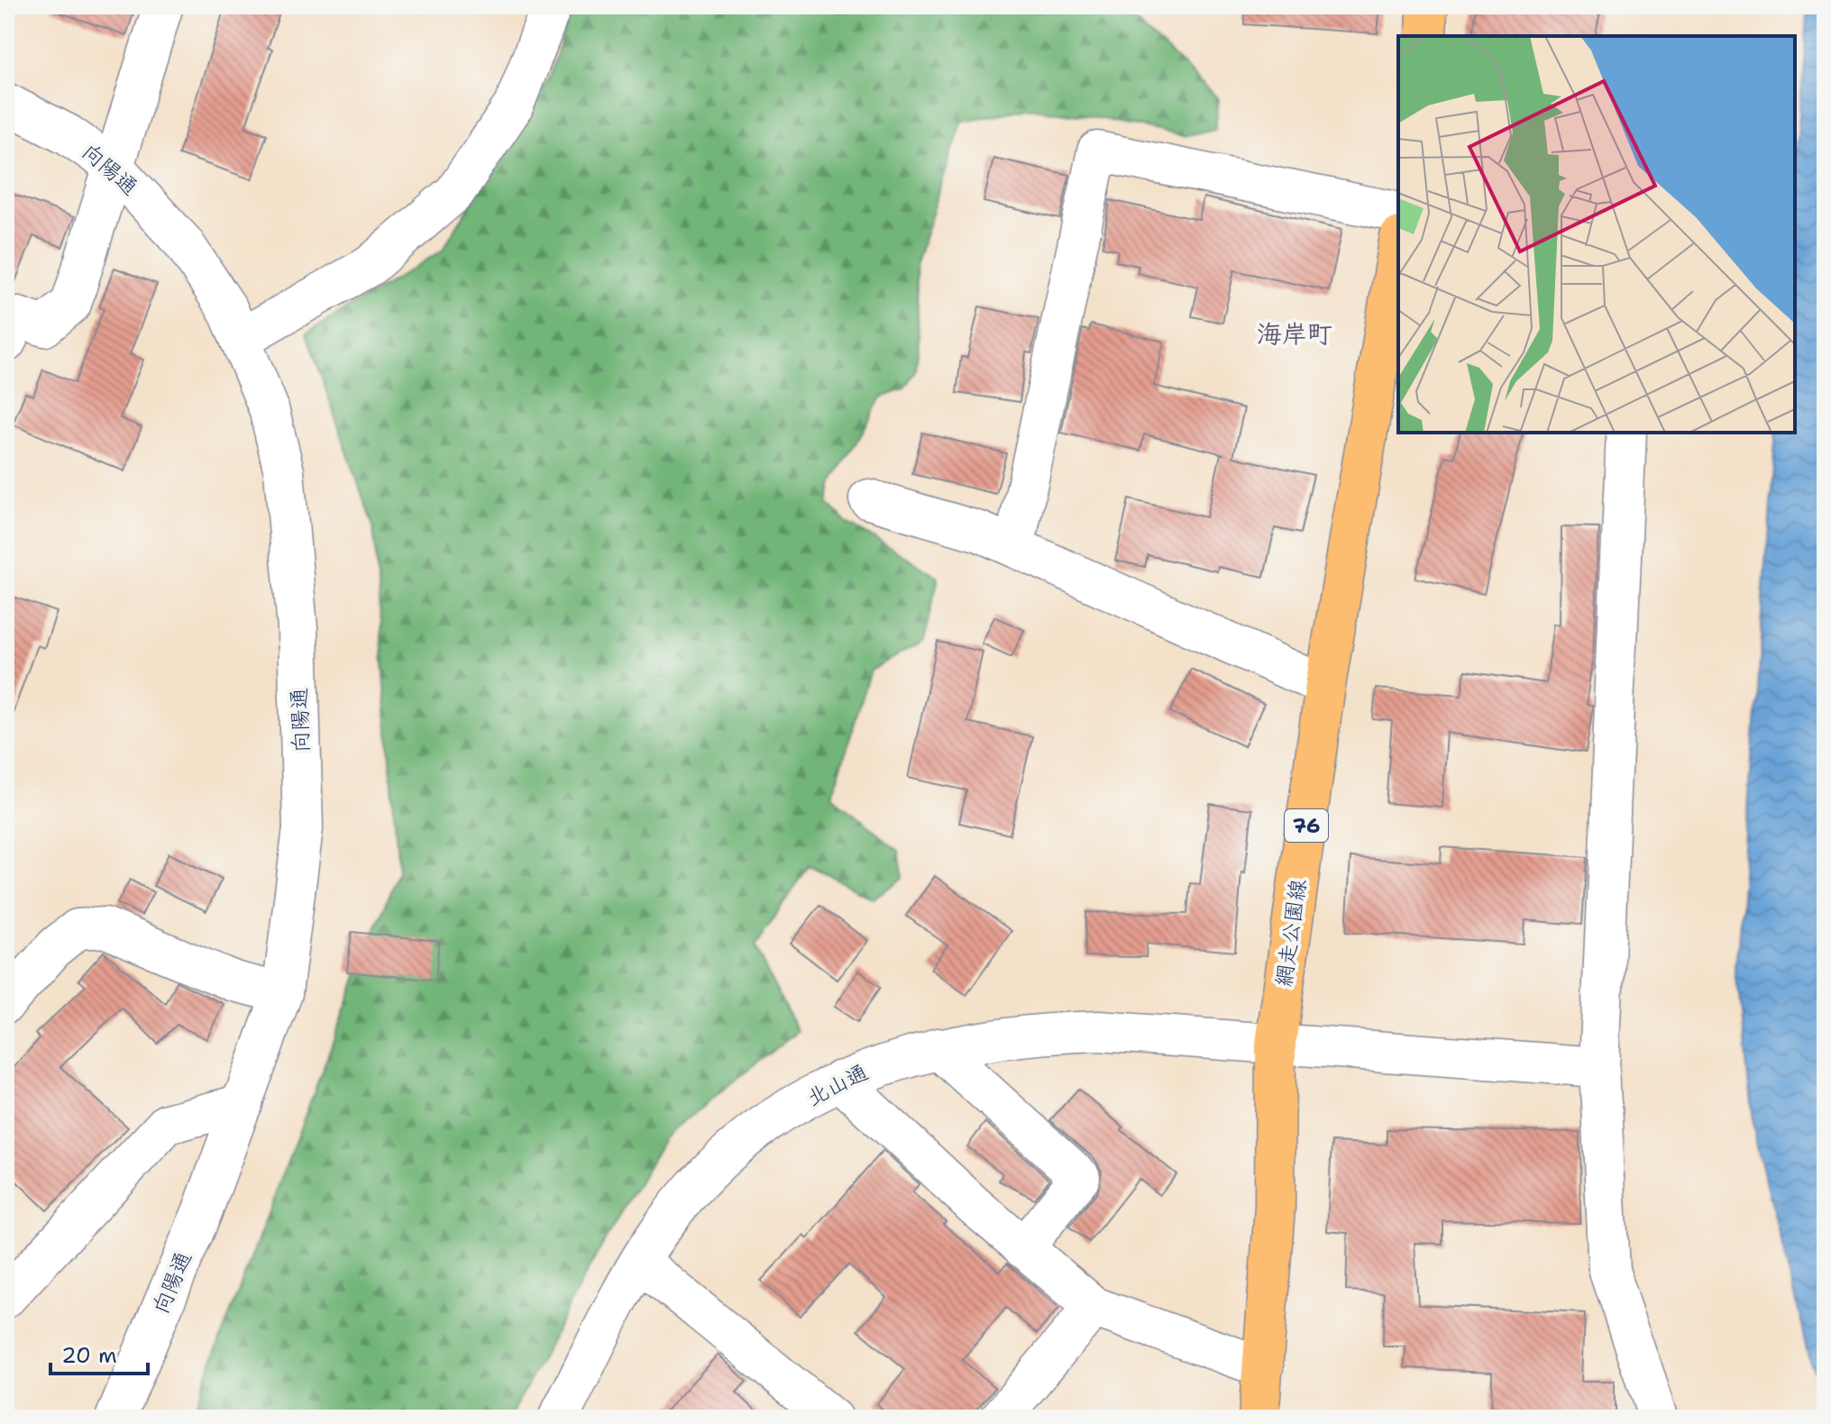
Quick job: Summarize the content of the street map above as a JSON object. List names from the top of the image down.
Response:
{
  "streets": {
    "main road": ["76", "網走公園線"],
    "street": ["向陽通", "北山通"]
  },
  "crossings": [
    ["網走公園線", "北山通"]
  ],
  "districts": ["海岸町"],
  "scale_bar": "20 m"
}
